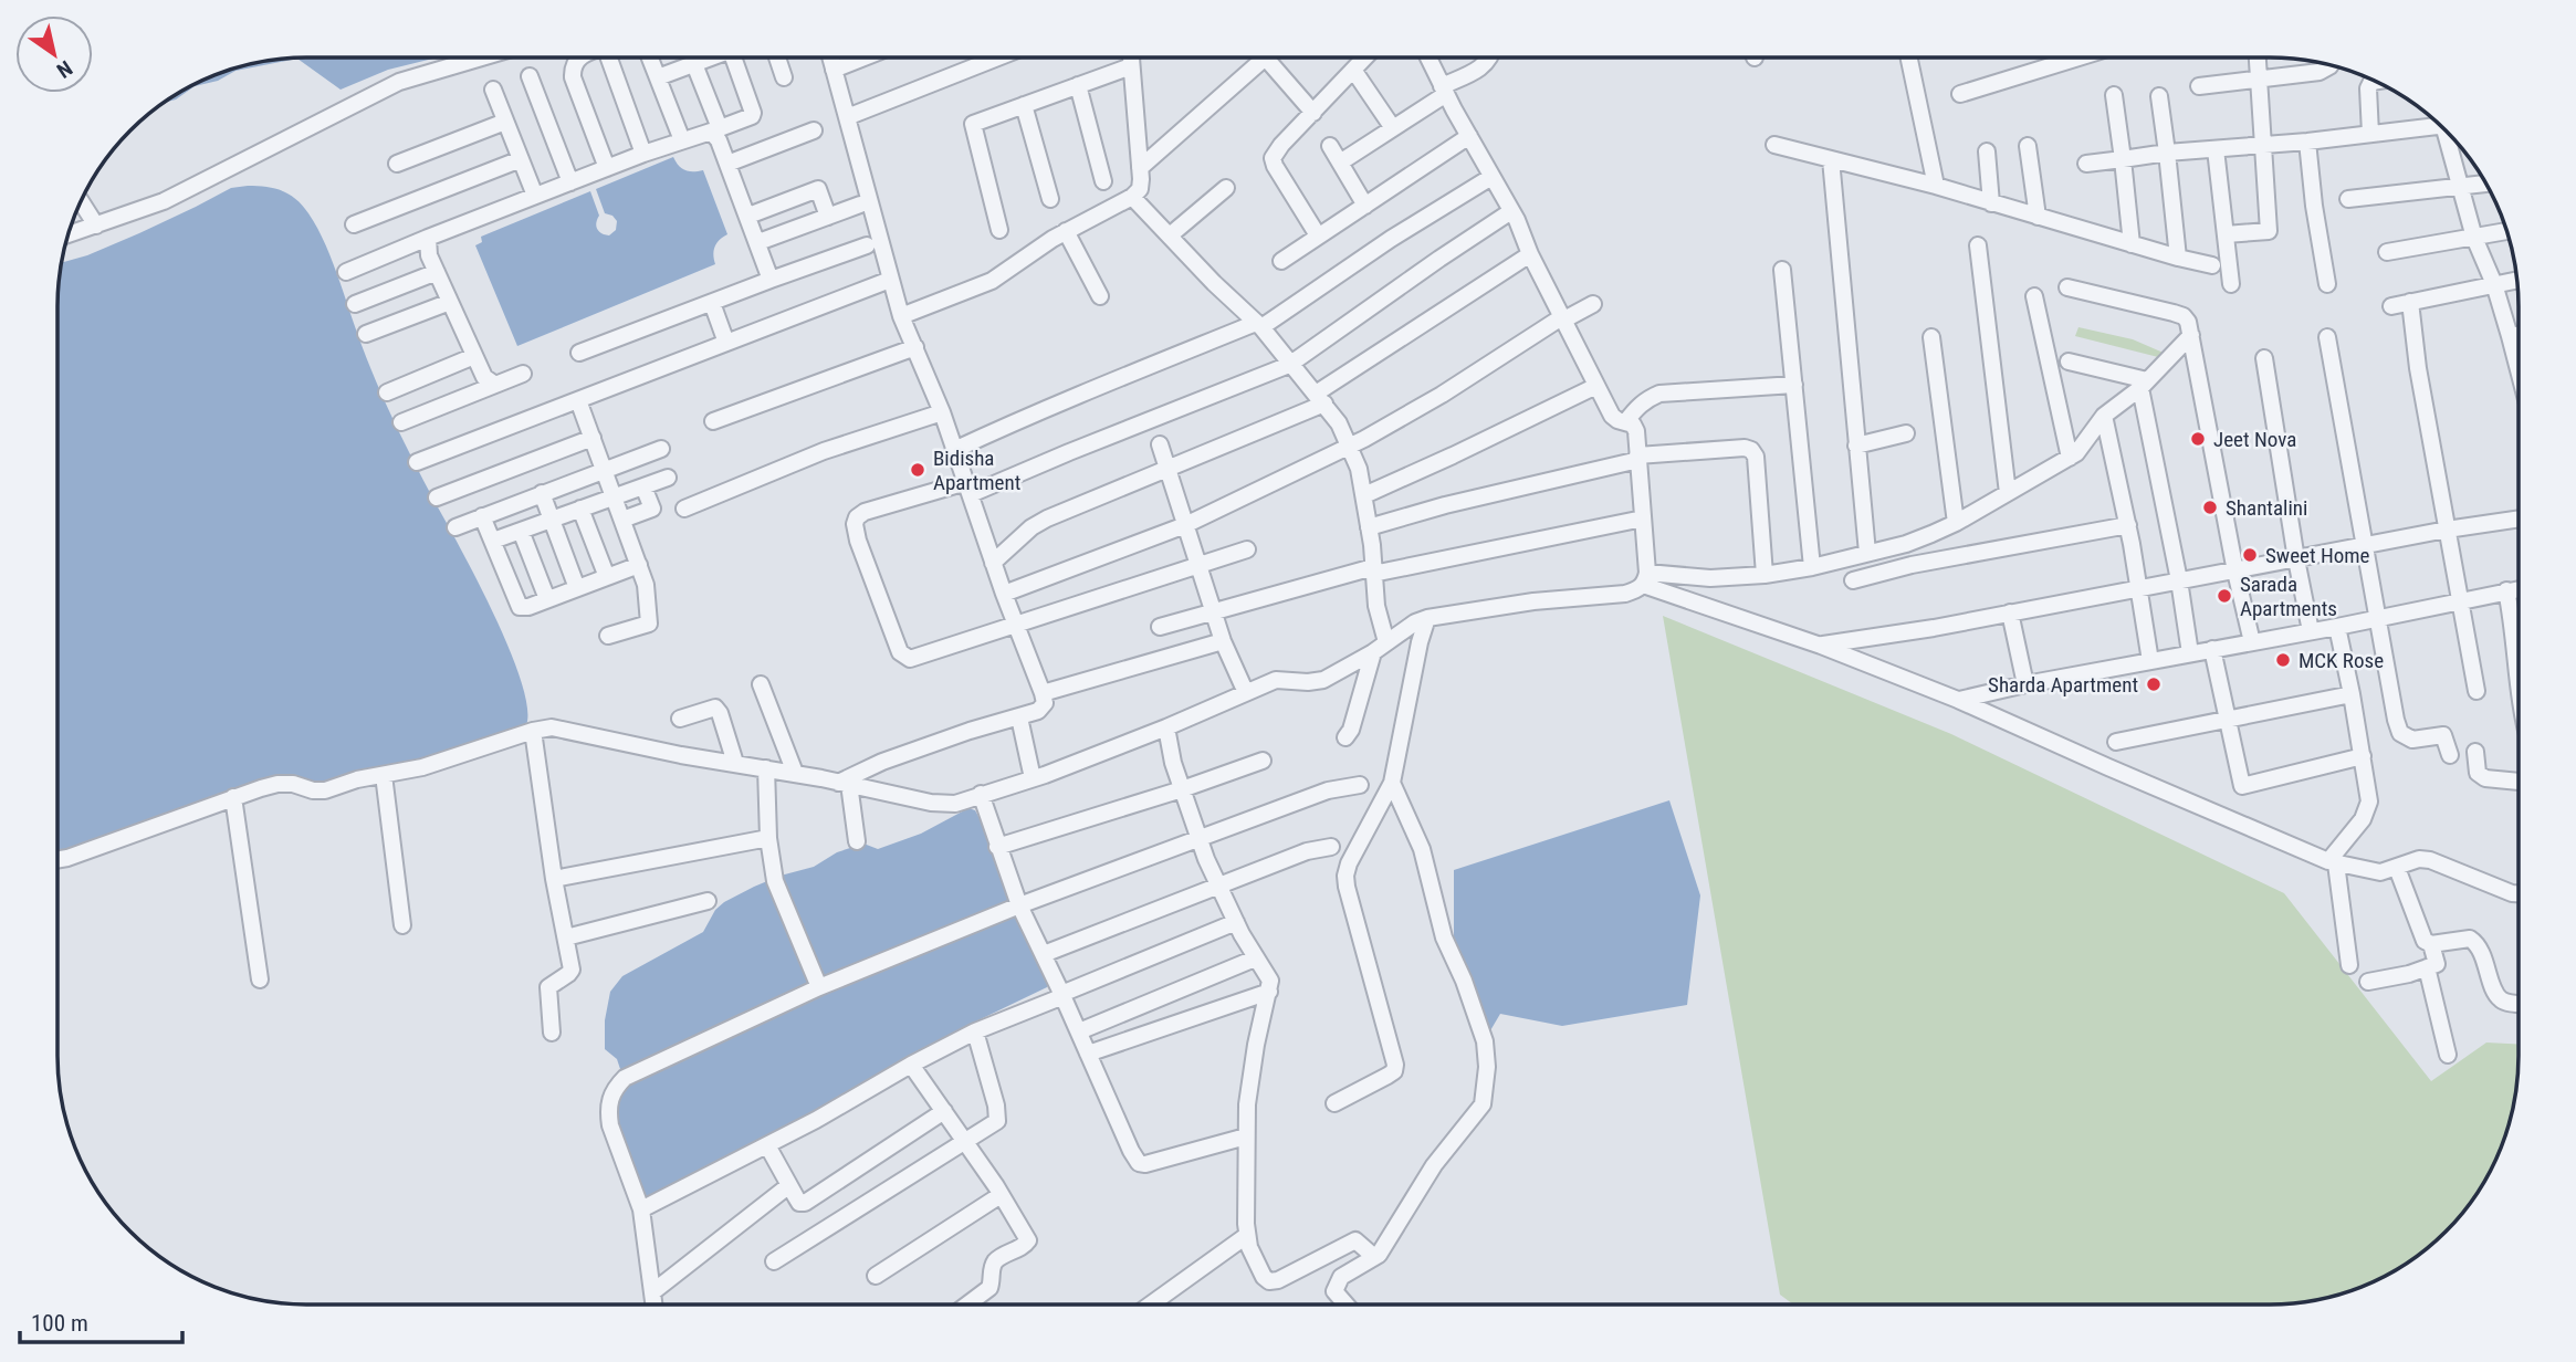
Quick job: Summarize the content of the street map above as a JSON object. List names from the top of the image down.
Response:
{
  "places": [
    "Jeet Nova",
    "Bidisha Apartment",
    "Shantalini",
    "Sweet Home",
    "Sarada Apartments",
    "MCK Rose",
    "Sharda Apartment"
  ],
  "scale_bar": "100 m",
  "north": "bottom right"
}
